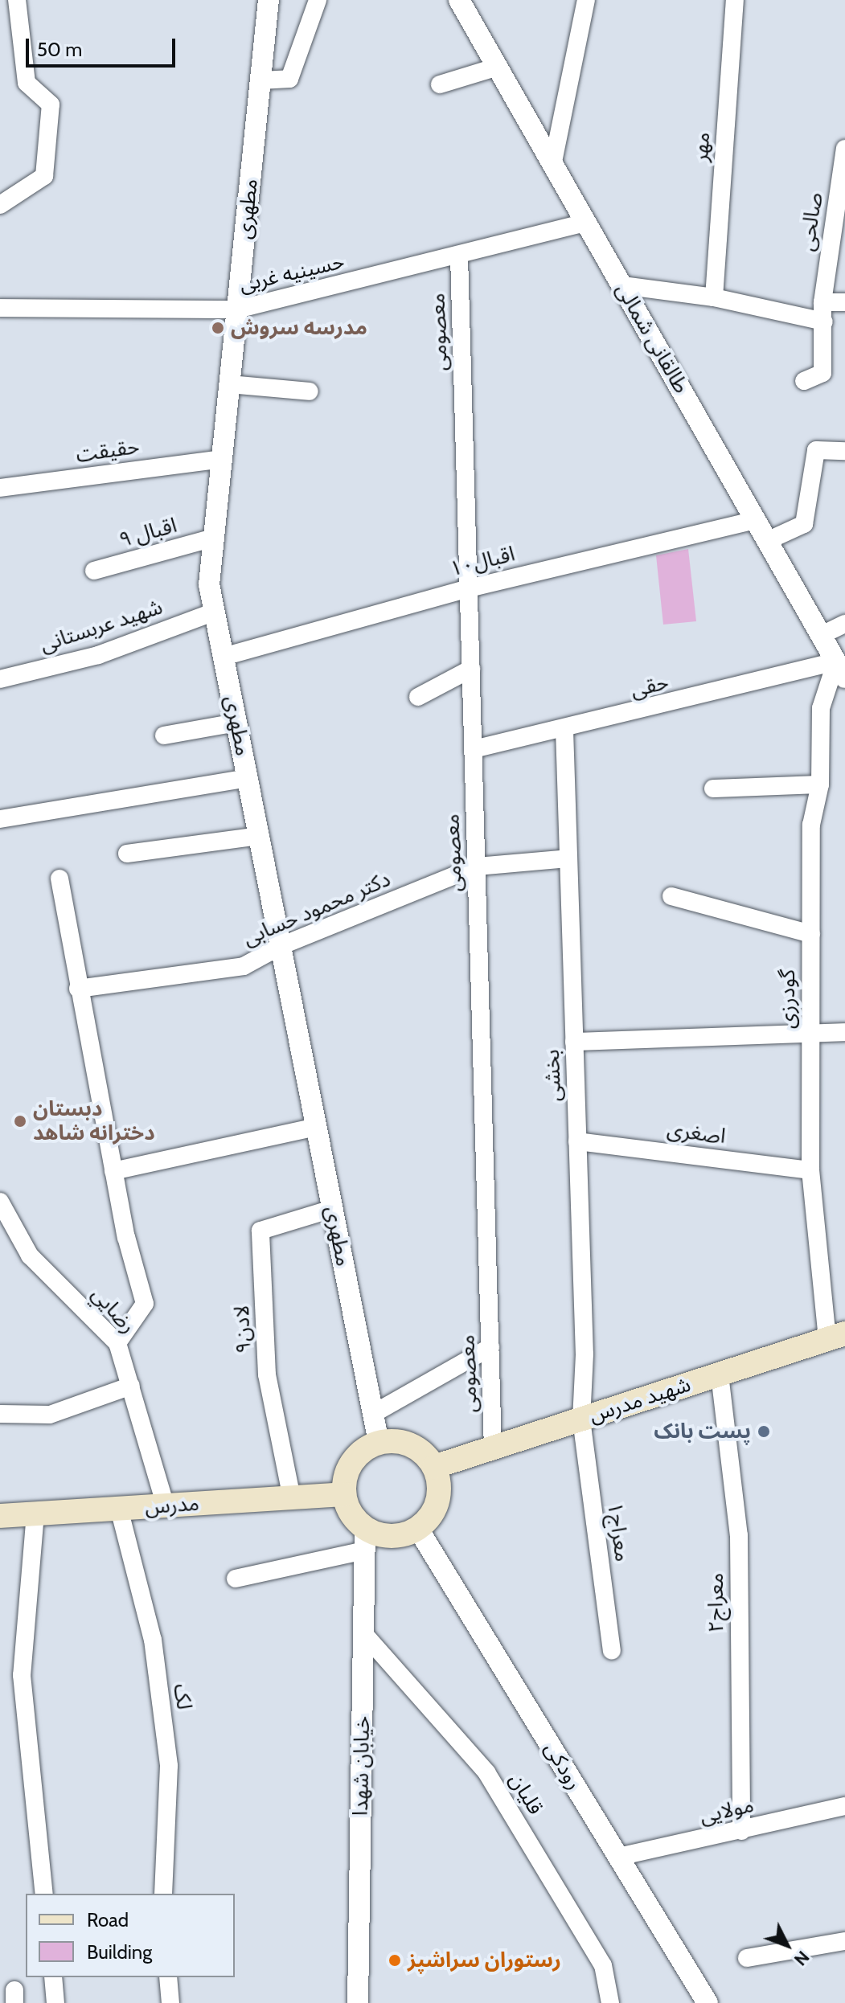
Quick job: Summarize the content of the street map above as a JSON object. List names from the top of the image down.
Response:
{
  "streets": {
    "main road": ["شهید مدرس", "مدرس"],
    "street": [
      "مهر",
      "مطهری",
      "صالحی",
      "حسینیه غربی",
      "معصومی",
      "طالقانی شمالی",
      "حقیقت",
      "اقبال ۹",
      "اقبال۱۰",
      "شهید عربستانی",
      "حقی",
      "دکتر محمود حسابی",
      "گودرزی",
      "بخشی",
      "اصغری",
      "رضایي",
      "لادن۹",
      "معراج۱",
      "معراج۲",
      "لک",
      "خیابان شهدا",
      "رودکی",
      "قلیان",
      "مولایی"
    ]
  },
  "crossings": [
    ["مطهری", "حسینیه غربی"],
    ["مطهری", "حقیقت"],
    ["مطهری", "اقبال ۹"],
    ["مطهری", "اقبال۱۰"],
    ["مطهری", "شهید عربستانی"],
    ["مطهری", "دکتر محمود حسابی"],
    ["مطهری", "لادن۹"],
    ["مطهری", "شهید مدرس"],
    ["مطهری", "مدرس"],
    ["مطهری", "خیابان شهدا"],
    ["مطهری", "رودکی"],
    ["حسینیه غربی", "معصومی"],
    ["حسینیه غربی", "طالقانی شمالی"],
    ["معصومی", "اقبال۱۰"],
    ["معصومی", "حقی"],
    ["معصومی", "دکتر محمود حسابی"],
    ["معصومی", "شهید مدرس"],
    ["طالقانی شمالی", "اقبال۱۰"],
    ["طالقانی شمالی", "حقی"],
    ["طالقانی شمالی", "گودرزی"],
    ["حقی", "گودرزی"],
    ["حقی", "بخشی"],
    ["دکتر محمود حسابی", "بخشی"],
    ["گودرزی", "اصغری"],
    ["گودرزی", "شهید مدرس"],
    ["بخشی", "اصغری"],
    ["بخشی", "شهید مدرس"],
    ["بخشی", "معراج۱"],
    ["رضایي", "مدرس"],
    ["لادن۹", "مدرس"],
    ["شهید مدرس", "مدرس"],
    ["شهید مدرس", "معراج۱"],
    ["شهید مدرس", "معراج۲"],
    ["شهید مدرس", "خیابان شهدا"],
    ["شهید مدرس", "رودکی"],
    ["مدرس", "لک"],
    ["مدرس", "خیابان شهدا"],
    ["مدرس", "رودکی"],
    ["معراج۲", "مولایی"],
    ["خیابان شهدا", "رودکی"],
    ["خیابان شهدا", "قلیان"],
    ["رودکی", "مولایی"]
  ],
  "places": [
    "مدرسه سروش",
    "دبستان دخترانه شاهد",
    "پست بانک",
    "رستوران سراشپز"
  ],
  "legend": ["Road", "Building"],
  "scale_bar": "50 m",
  "north": "bottom right"
}
